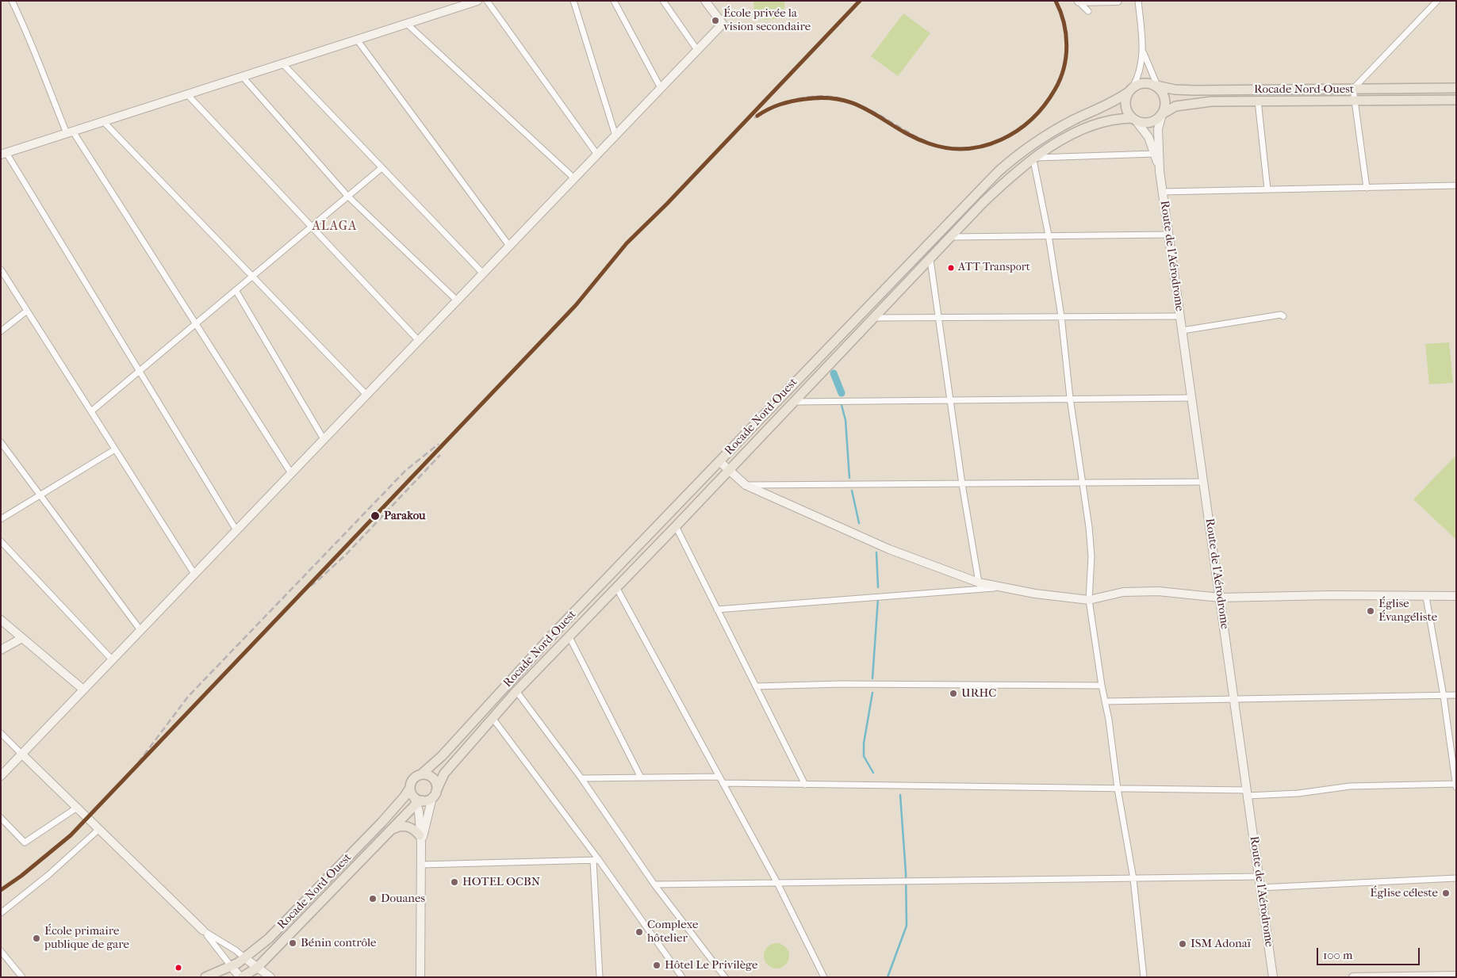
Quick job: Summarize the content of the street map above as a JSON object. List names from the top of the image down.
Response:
{
  "streets": {
    "main road": ["Rocade Nord-Ouest"],
    "street": ["Route de l'Aérodrome"]
  },
  "crossings": [
    ["Rocade Nord-Ouest", "Route de l'Aérodrome"]
  ],
  "districts": ["ALAGA"],
  "places": [
    "École privée la vision secondaire",
    "ATT Transport",
    "Parakou",
    "Église Évangéliste",
    "URHC",
    "HOTEL OCBN",
    "Église céleste",
    "Douanes",
    "Complexe hôtelier",
    "École primaire publique de gare",
    "Bénin contrôle",
    "ISM Adonaï",
    "Hôtel Le Privilège"
  ],
  "scale_bar": "100 m"
}
